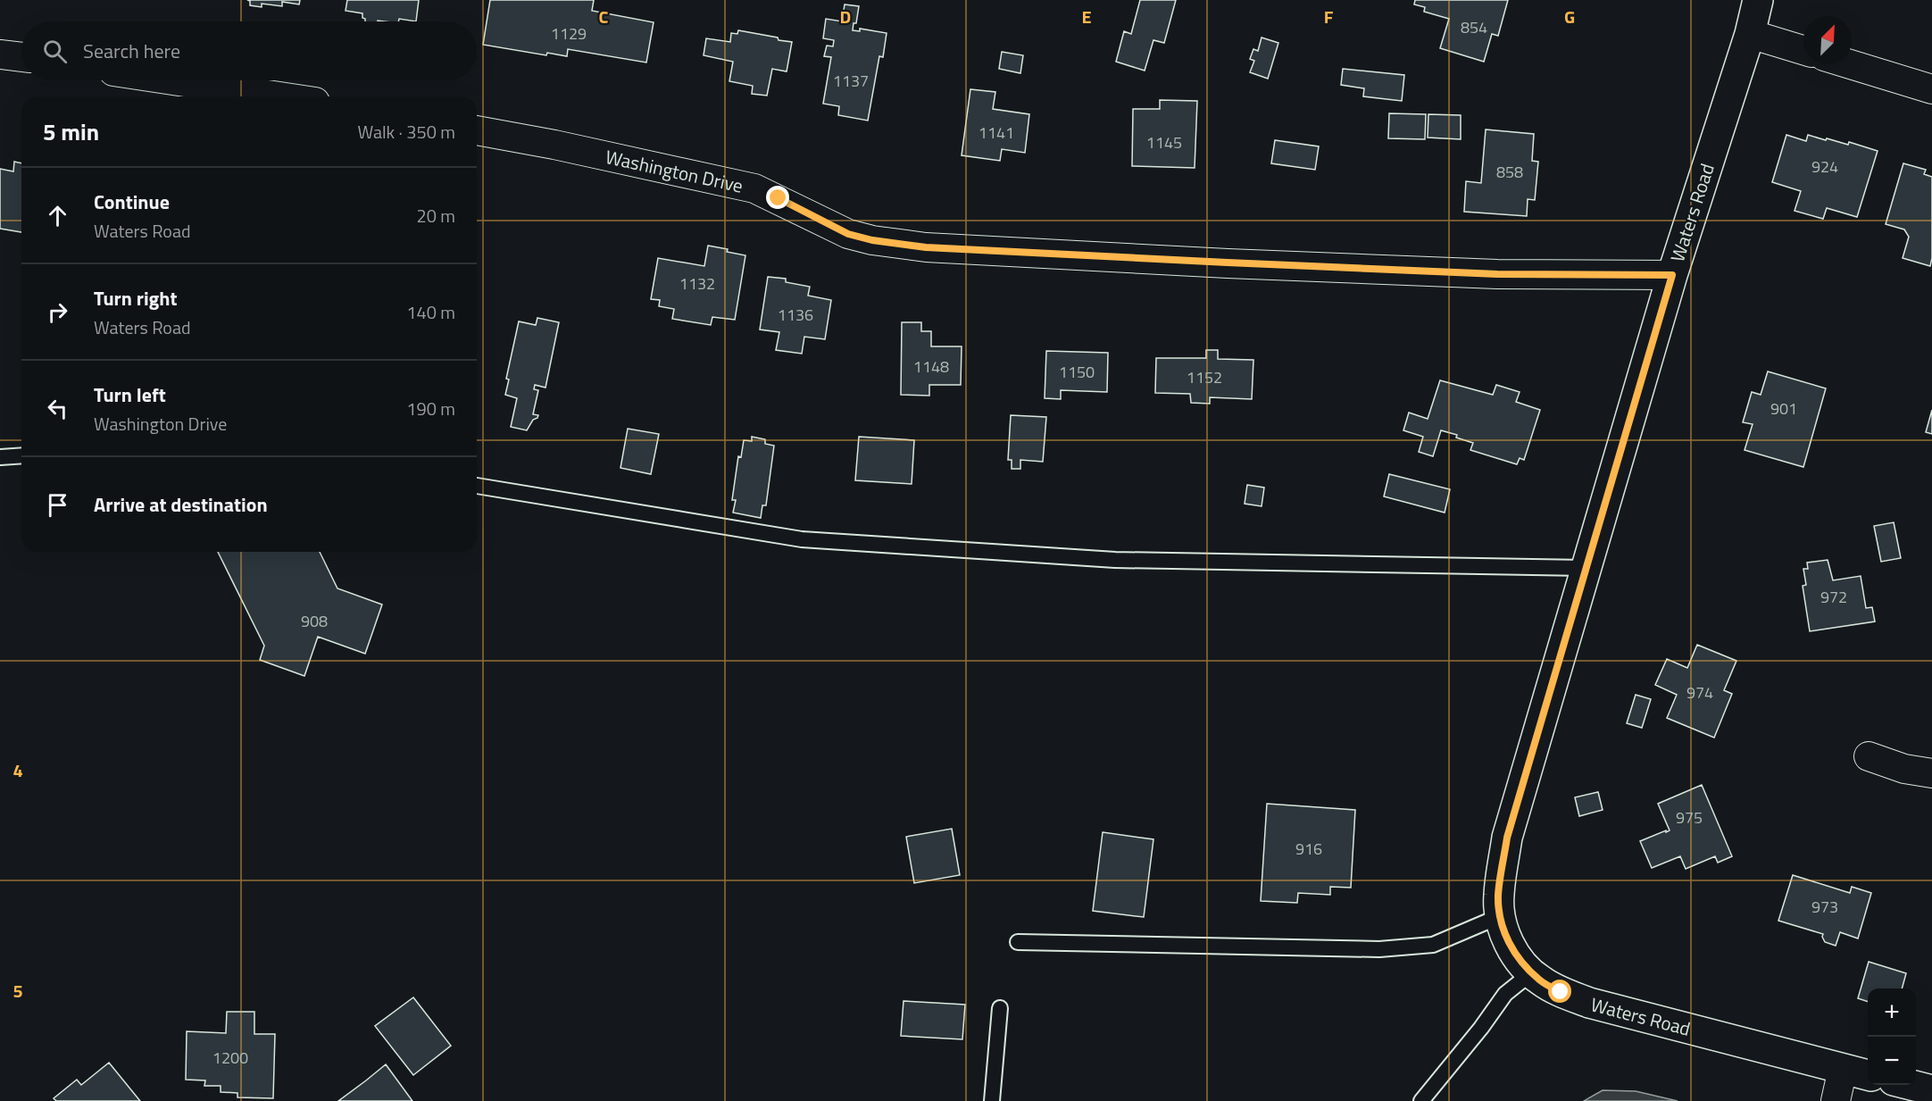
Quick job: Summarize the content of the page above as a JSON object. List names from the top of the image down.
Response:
{
  "streets": {
    "street": ["Washington Drive", "Waters Road"]
  },
  "crossings": [
    ["Washington Drive", "Waters Road"]
  ],
  "house_numbers": [
    "854",
    "1129",
    "1137",
    "1141",
    "1145",
    "924",
    "858",
    "1132",
    "1136",
    "1148",
    "1150",
    "1152",
    "901",
    "972",
    "908",
    "974",
    "975",
    "916",
    "973",
    "1200"
  ],
  "north": "top right",
  "page": {
    "search": "Search here",
    "heading": ["5 min", "Walk · 350 m"],
    "list": [
      ["Continue", "Waters Road", "20 m"],
      ["Turn right", "Waters Road", "140 m"],
      ["Turn left", "Washington Drive", "190 m"],
      "Arrive at destination"
    ],
    "map_buttons": ["+", "−"]
  },
  "grid": {
    "columns": [
      "C",
      "D",
      "E",
      "F",
      "G"
    ],
    "rows": ["4", "5"]
  }
}
